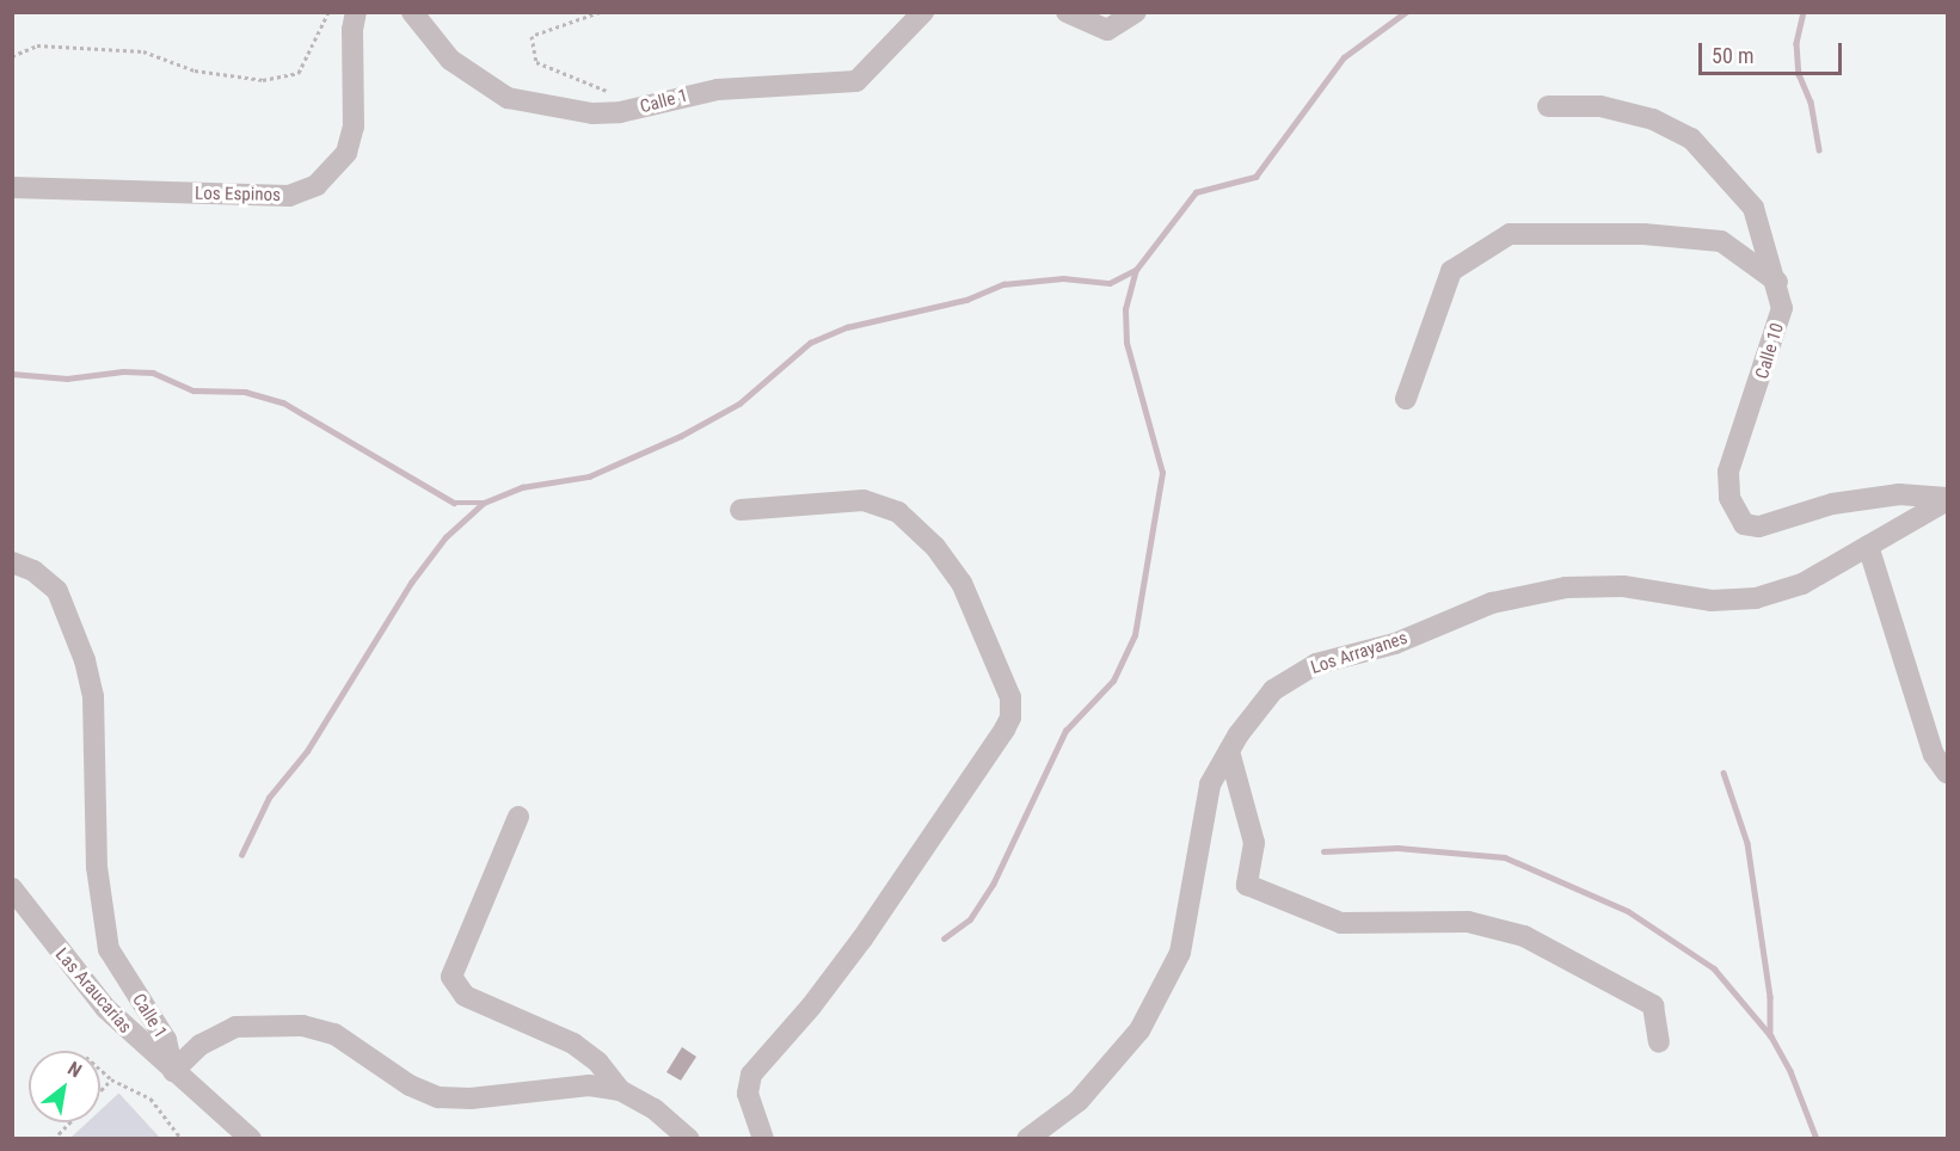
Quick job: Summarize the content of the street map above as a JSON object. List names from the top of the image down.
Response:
{
  "streets": {
    "street": [
      "Calle 1",
      "Los Espinos",
      "Calle 10",
      "Los Arrayanes",
      "Las Araucarias"
    ]
  },
  "crossings": [
    ["Calle 1", "Las Araucarias"],
    ["Calle 10", "Los Arrayanes"]
  ],
  "scale_bar": "50 m",
  "north": "top right"
}
